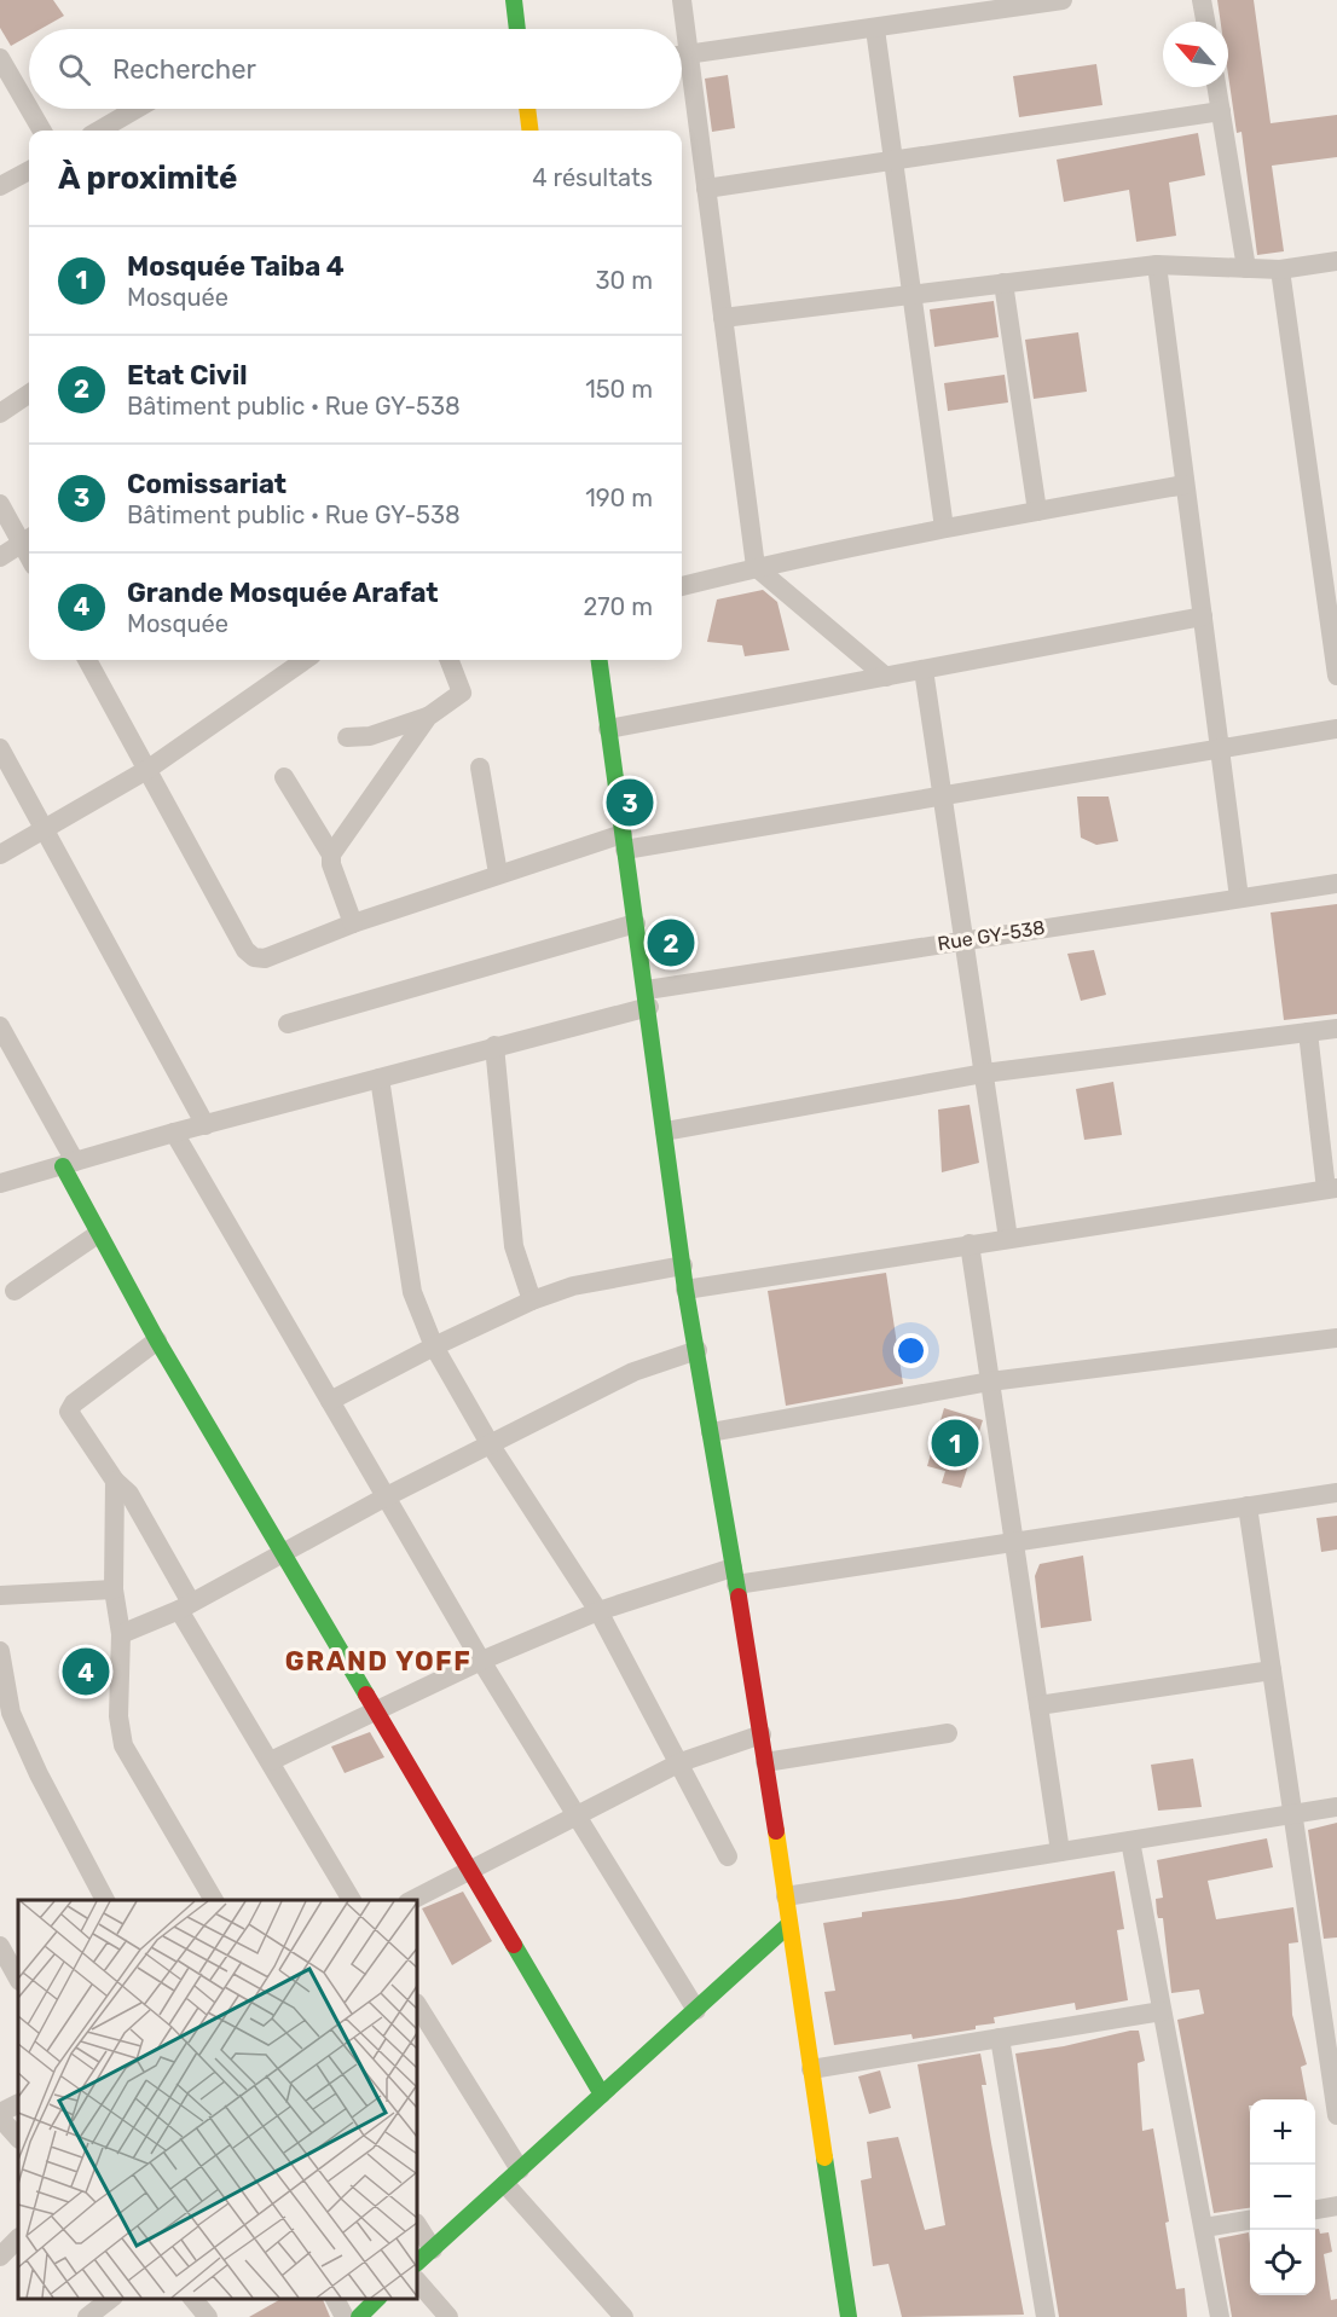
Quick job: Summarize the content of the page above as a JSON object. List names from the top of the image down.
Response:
{
  "streets": {
    "street": ["Rue GY-538"]
  },
  "districts": ["GRAND YOFF"],
  "north": "top left",
  "page": {
    "search": "Rechercher",
    "heading": ["À proximité", "4 résultats"],
    "list": [
      {
        "mark": "1",
        "name": "Mosquée Taiba 4",
        "note": "Mosquée",
        "value": "30 m"
      },
      {
        "mark": "2",
        "name": "Etat Civil",
        "note": "Bâtiment public · Rue GY-538",
        "value": "150 m"
      },
      {
        "mark": "3",
        "name": "Comissariat",
        "note": "Bâtiment public · Rue GY-538",
        "value": "190 m"
      },
      {
        "mark": "4",
        "name": "Grande Mosquée Arafat",
        "note": "Mosquée",
        "value": "270 m"
      }
    ],
    "pins": [
      "3",
      "2",
      "1",
      "4"
    ],
    "map_buttons": ["+", "−"]
  }
}
